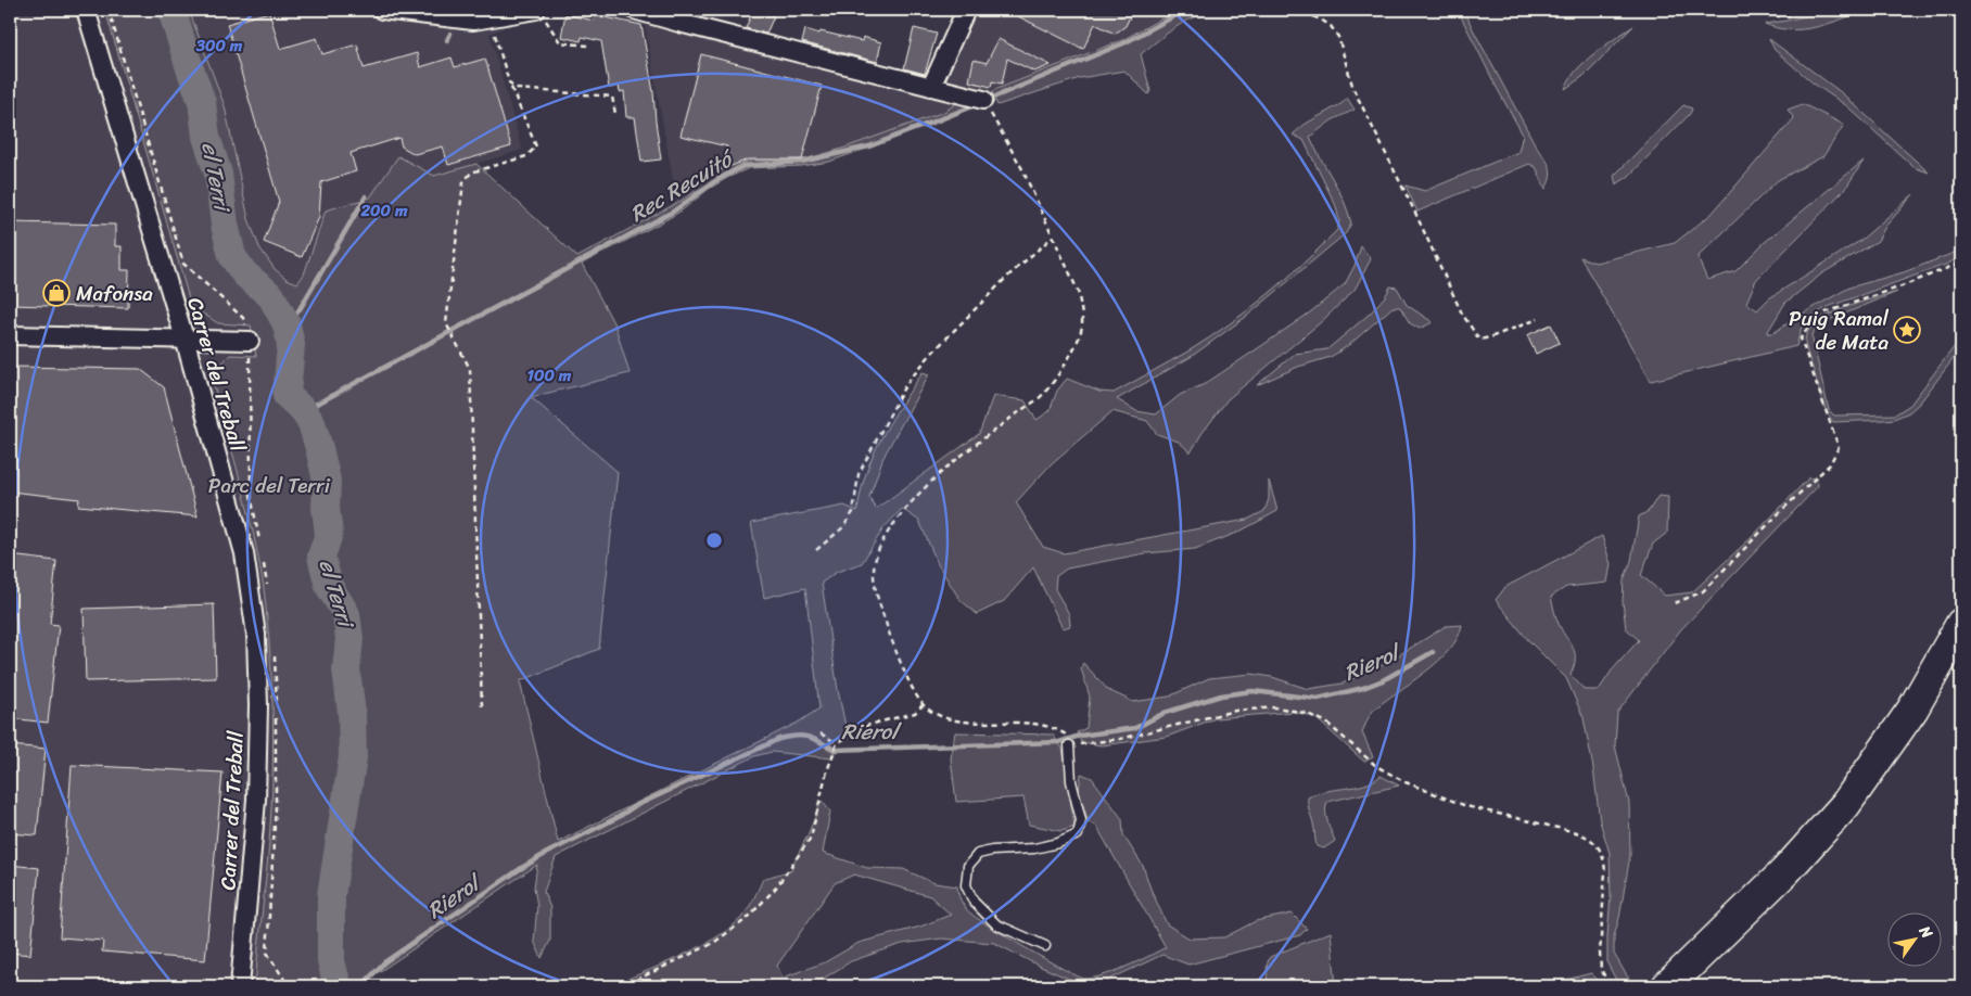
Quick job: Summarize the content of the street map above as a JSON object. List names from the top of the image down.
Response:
{
  "streets": {
    "street": ["Carrer del Treball"]
  },
  "water": ["el Terri", "Rec Recuitó", "Rierol"],
  "parks": ["Parc del Terri"],
  "places": {
    "shop": ["Mafonsa"],
    "place": ["Puig Ramal de Mata"]
  },
  "north": "top right",
  "rings": ["300 m", "200 m", "100 m"]
}
